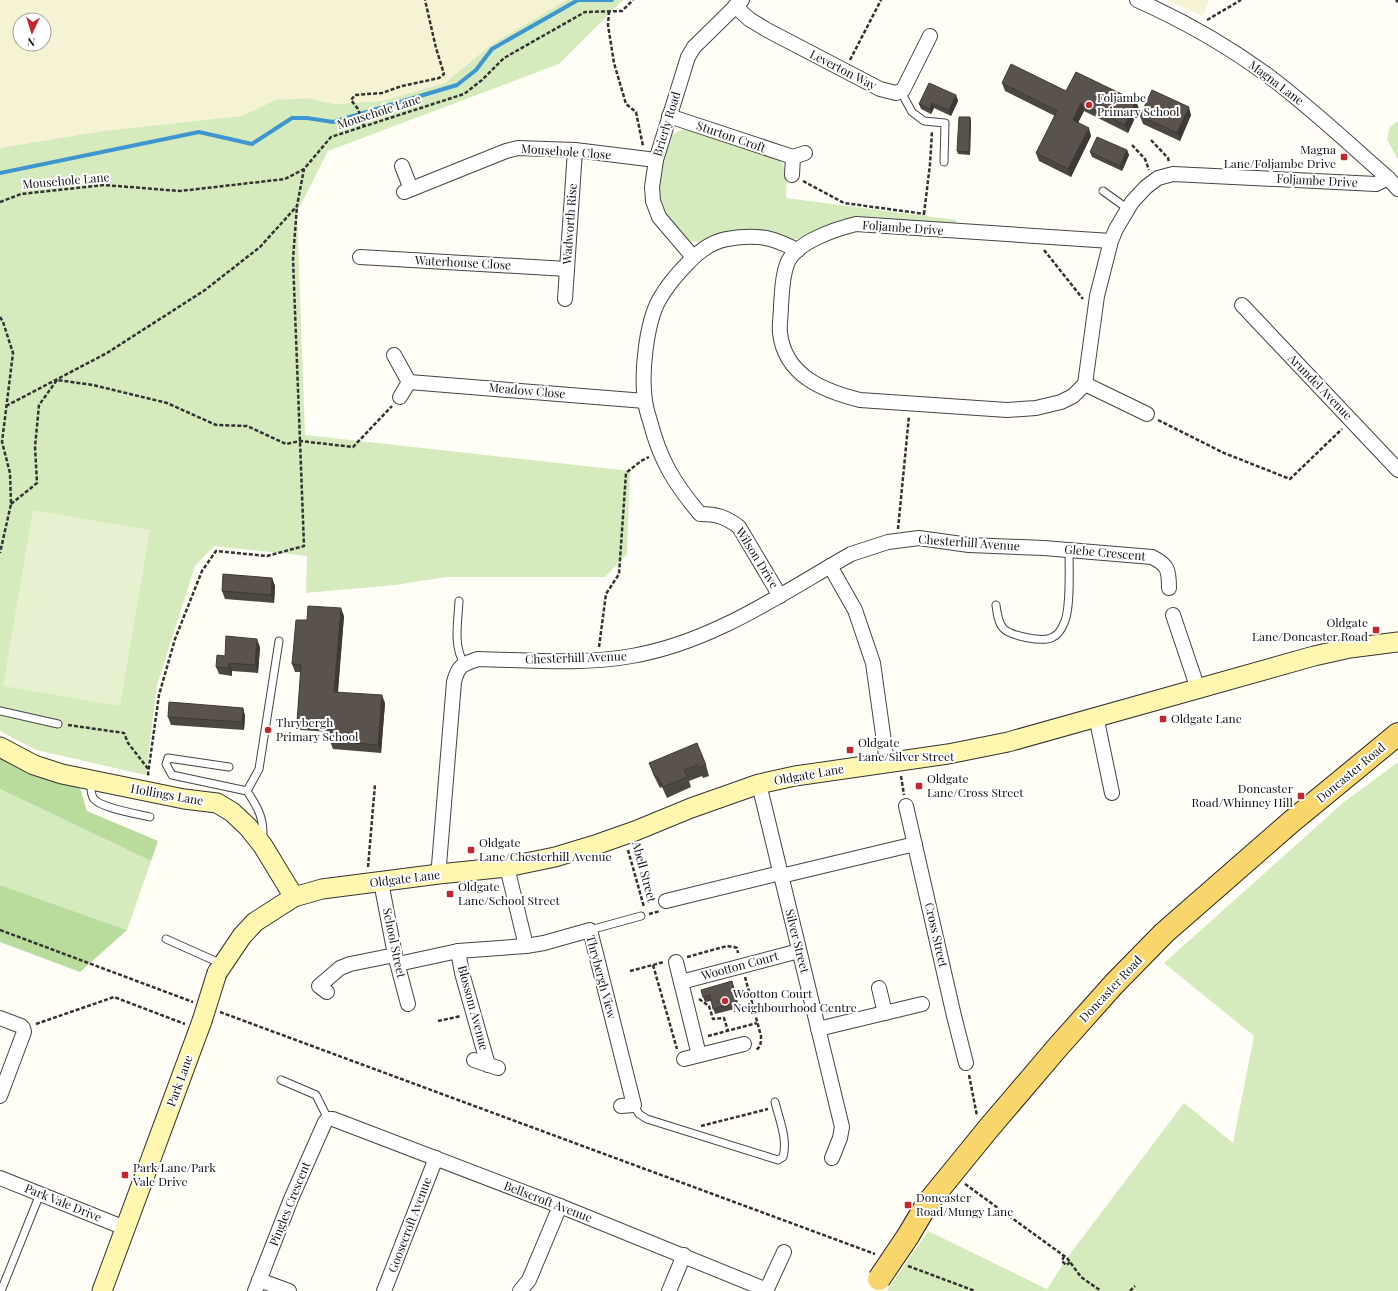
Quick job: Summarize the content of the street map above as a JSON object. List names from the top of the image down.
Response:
{
  "streets": {
    "main road": ["Doncaster Road"],
    "street": [
      "Leverton Way",
      "Magna Lane",
      "Brierly Road",
      "Sturton Croft",
      "Mousehole Close",
      "Foljambe Drive",
      "Wadworth Rise",
      "Waterhouse Close",
      "Arundel Avenue",
      "Meadow Close",
      "Chesterhill Avenue",
      "Glebe Crescent",
      "Wilson Drive",
      "Oldgate Lane",
      "Hollings Lane",
      "Cross Street",
      "Silver Street",
      "School Street",
      "Wootton Court",
      "Thrybergh View",
      "Blossom Avenue",
      "Park Lane",
      "Bellscroft Avenue",
      "Park Vale Drive",
      "Pingles Crescent",
      "Goosecroft Avenue"
    ],
    "path": ["Mousehole Lane", "Abell Street"]
  },
  "crossings": [
    ["Leverton Way", "Brierly Road"],
    ["Magna Lane", "Foljambe Drive"],
    ["Brierly Road", "Sturton Croft"],
    ["Brierly Road", "Mousehole Close"],
    ["Brierly Road", "Wilson Drive"],
    ["Mousehole Close", "Wadworth Rise"],
    ["Foljambe Drive", "Wilson Drive"],
    ["Wadworth Rise", "Waterhouse Close"],
    ["Meadow Close", "Wilson Drive"],
    ["Chesterhill Avenue", "Glebe Crescent"],
    ["Chesterhill Avenue", "Wilson Drive"],
    ["Oldgate Lane", "Hollings Lane"],
    ["Oldgate Lane", "Abell Street"],
    ["Oldgate Lane", "Silver Street"],
    ["Oldgate Lane", "School Street"],
    ["Oldgate Lane", "Park Lane"],
    ["Hollings Lane", "Park Lane"],
    ["Silver Street", "Wootton Court"],
    ["School Street", "Thrybergh View"],
    ["Thrybergh View", "Blossom Avenue"],
    ["Park Lane", "Park Vale Drive"],
    ["Bellscroft Avenue", "Pingles Crescent"],
    ["Bellscroft Avenue", "Goosecroft Avenue"]
  ],
  "places": {
    "other": ["Foljambe Primary School", "Thrybergh Primary School", "Wootton Court Neighbourhood Centre"],
    "transit": [
      "Magna Lane/Foljambe Drive",
      "Oldgate Lane/Doncaster Road",
      "Oldgate Lane",
      "Oldgate Lane/Silver Street",
      "Oldgate Lane/Cross Street",
      "Doncaster Road/Whinney Hill",
      "Oldgate Lane/Chesterhill Avenue",
      "Oldgate Lane/School Street",
      "Park Lane/Park Vale Drive",
      "Doncaster Road/Mungy Lane"
    ]
  },
  "north": "bottom"
}
